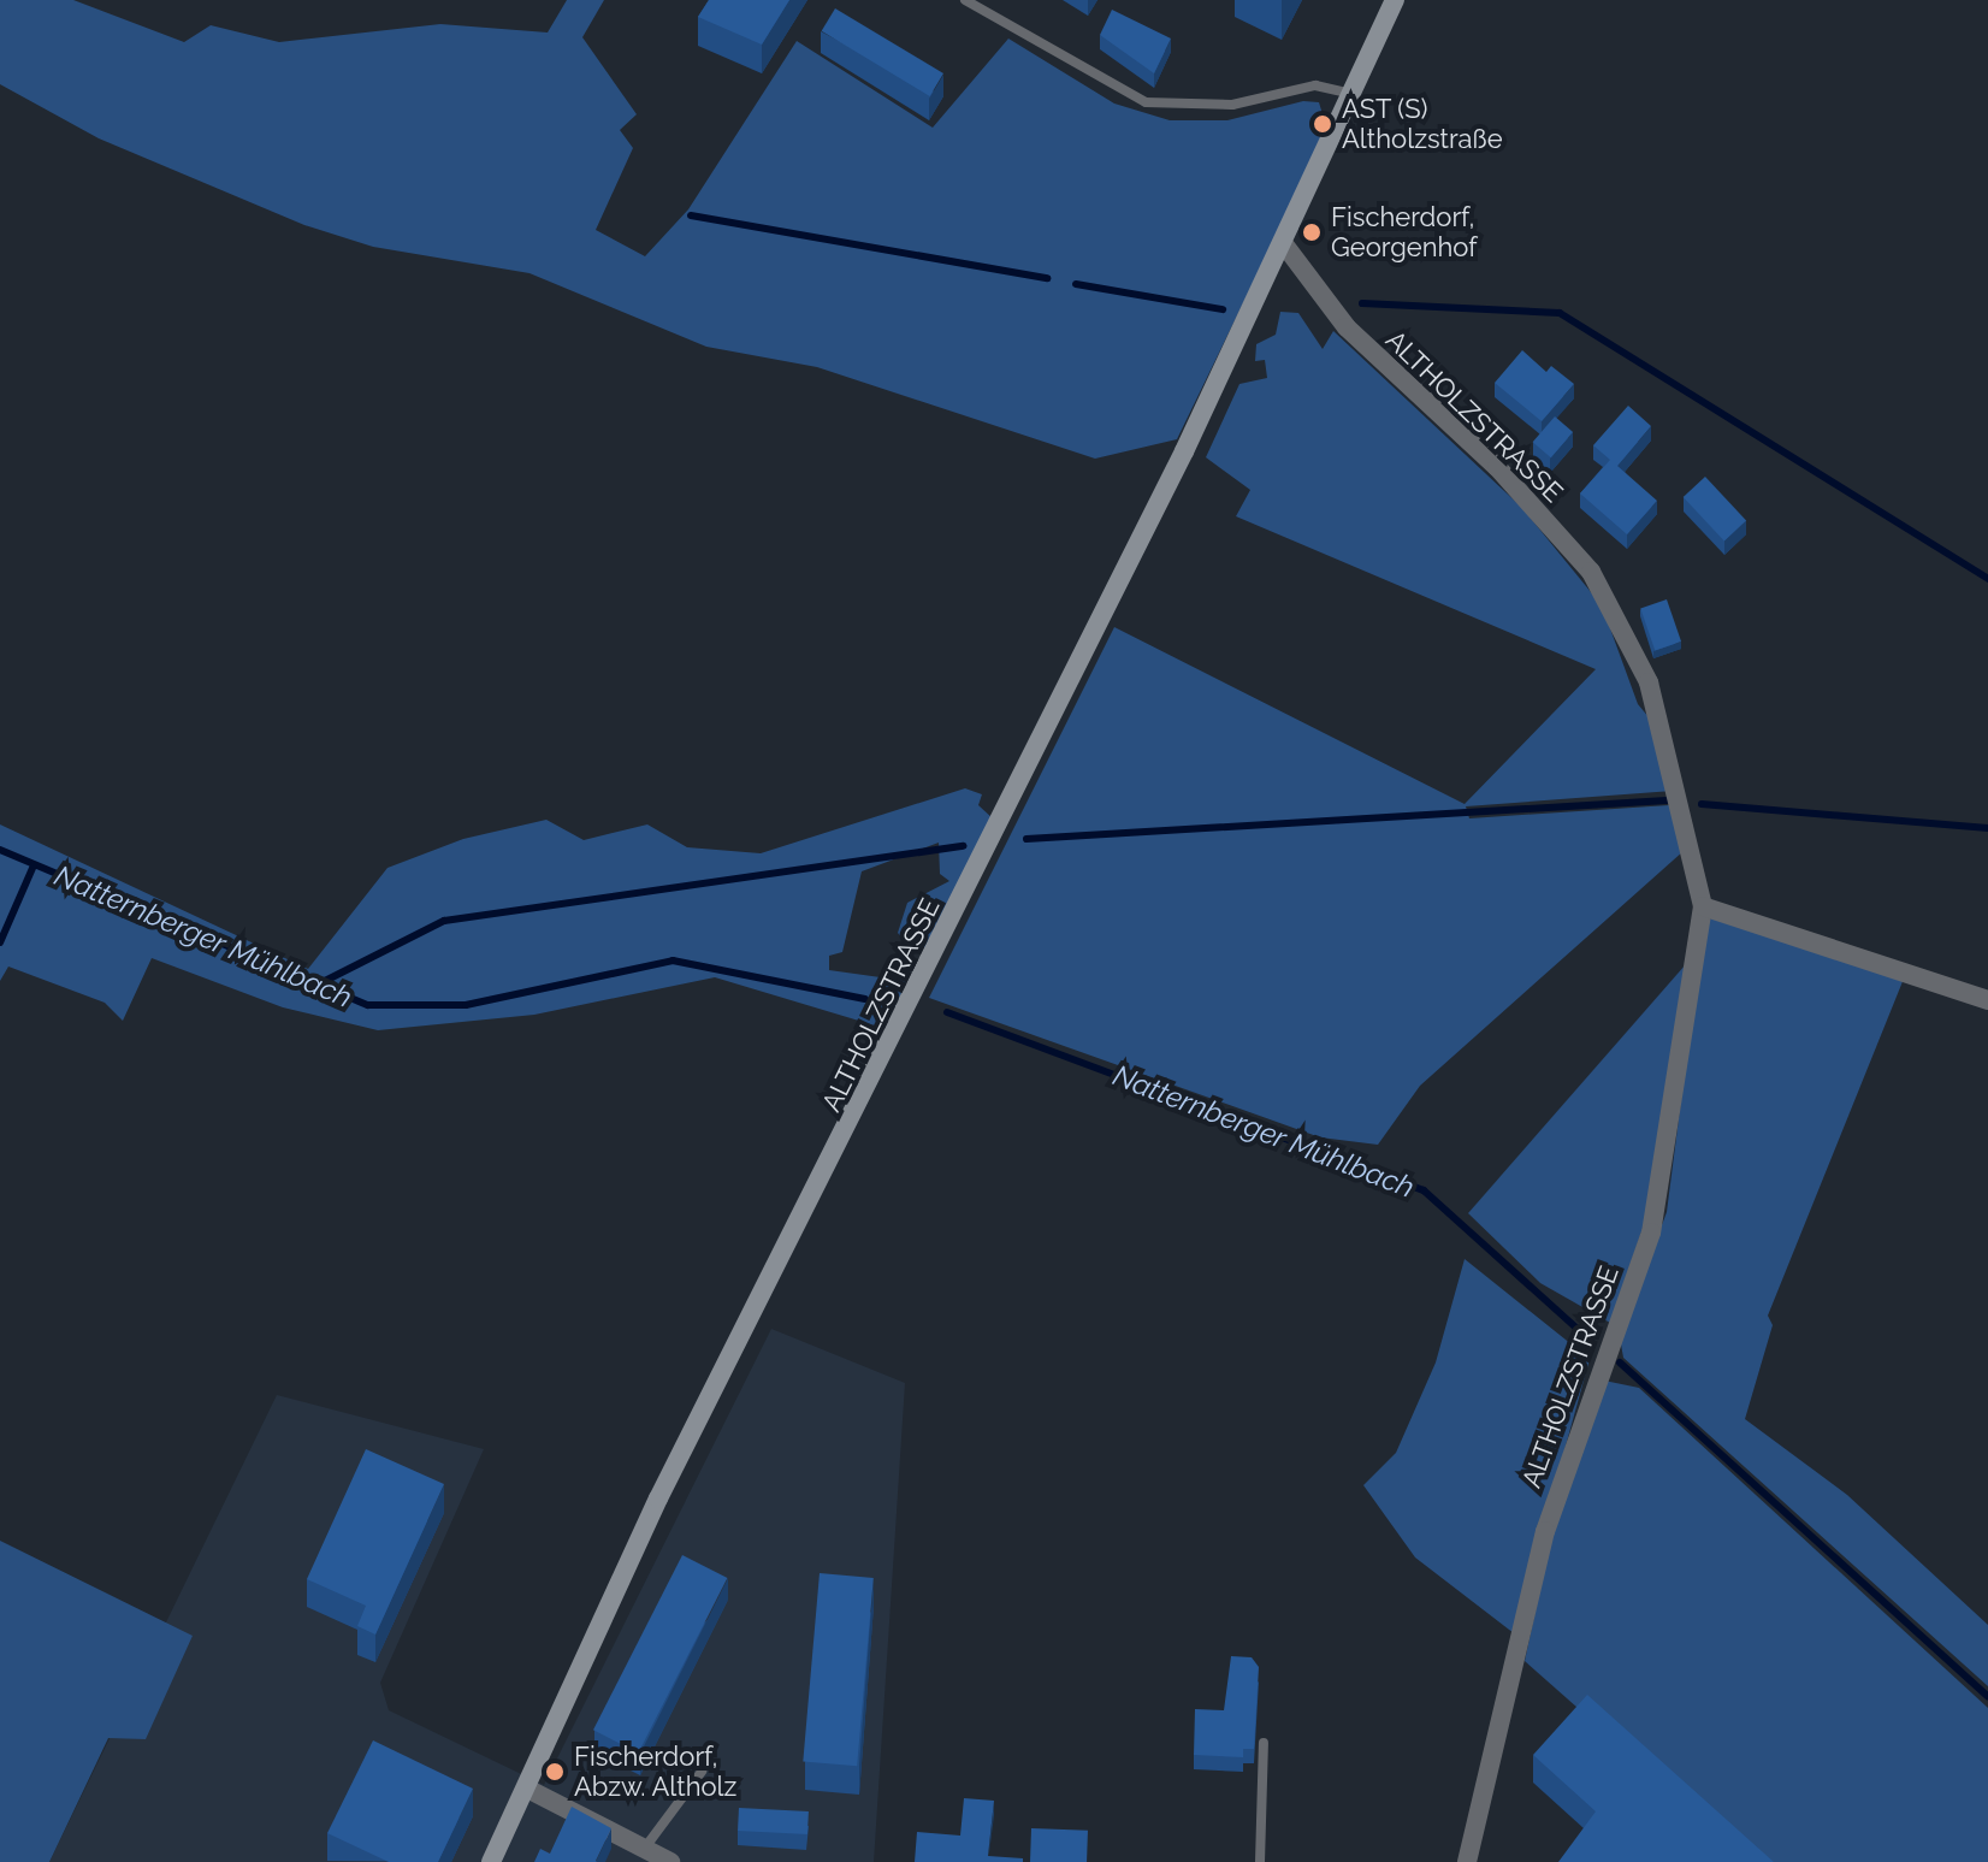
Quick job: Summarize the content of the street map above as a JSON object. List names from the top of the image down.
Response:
{
  "streets": {
    "street": ["ALTHOLZSTRASSE"]
  },
  "water": ["Natternberger Mühlbach"],
  "places": ["AST (S) Altholzstraße", "Fischerdorf, Georgenhof", "Fischerdorf, Abzw. Altholz"]
}
